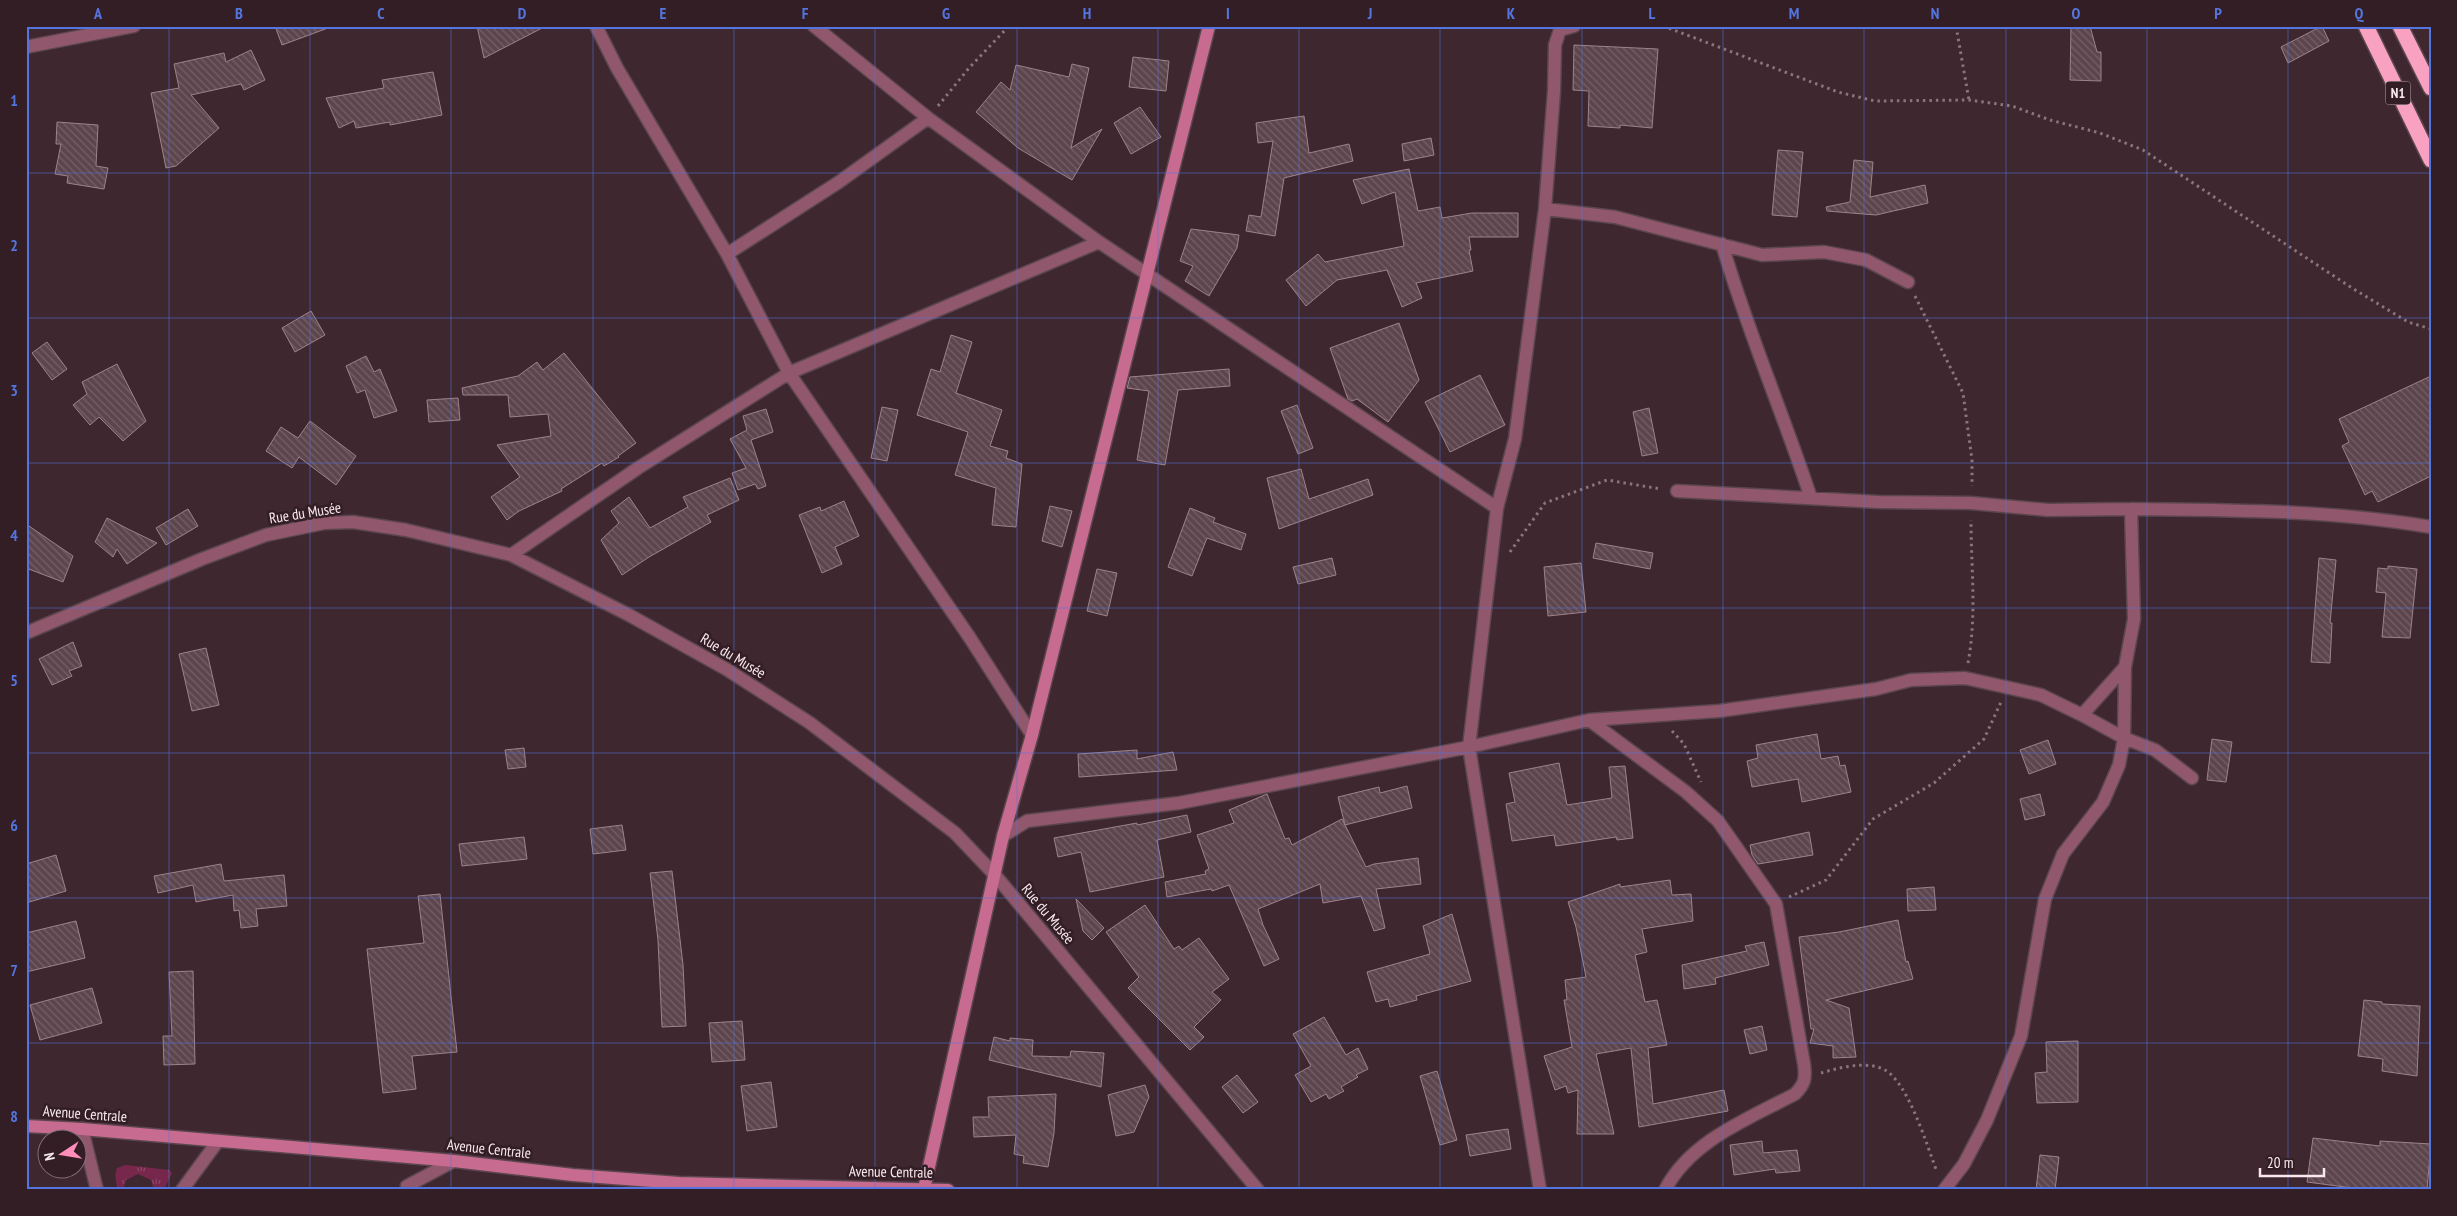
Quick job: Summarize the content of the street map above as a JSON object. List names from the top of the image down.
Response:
{
  "streets": {
    "highway": ["N1"],
    "street": ["Rue du Musée", "Avenue Centrale"]
  },
  "scale_bar": "20 m",
  "north": "left",
  "grid": {
    "columns": [
      "A",
      "B",
      "C",
      "D",
      "E",
      "F",
      "G",
      "H",
      "I",
      "J",
      "K",
      "L",
      "M",
      "N",
      "O",
      "P",
      "Q"
    ],
    "rows": [
      "1",
      "2",
      "3",
      "4",
      "5",
      "6",
      "7",
      "8"
    ]
  }
}
